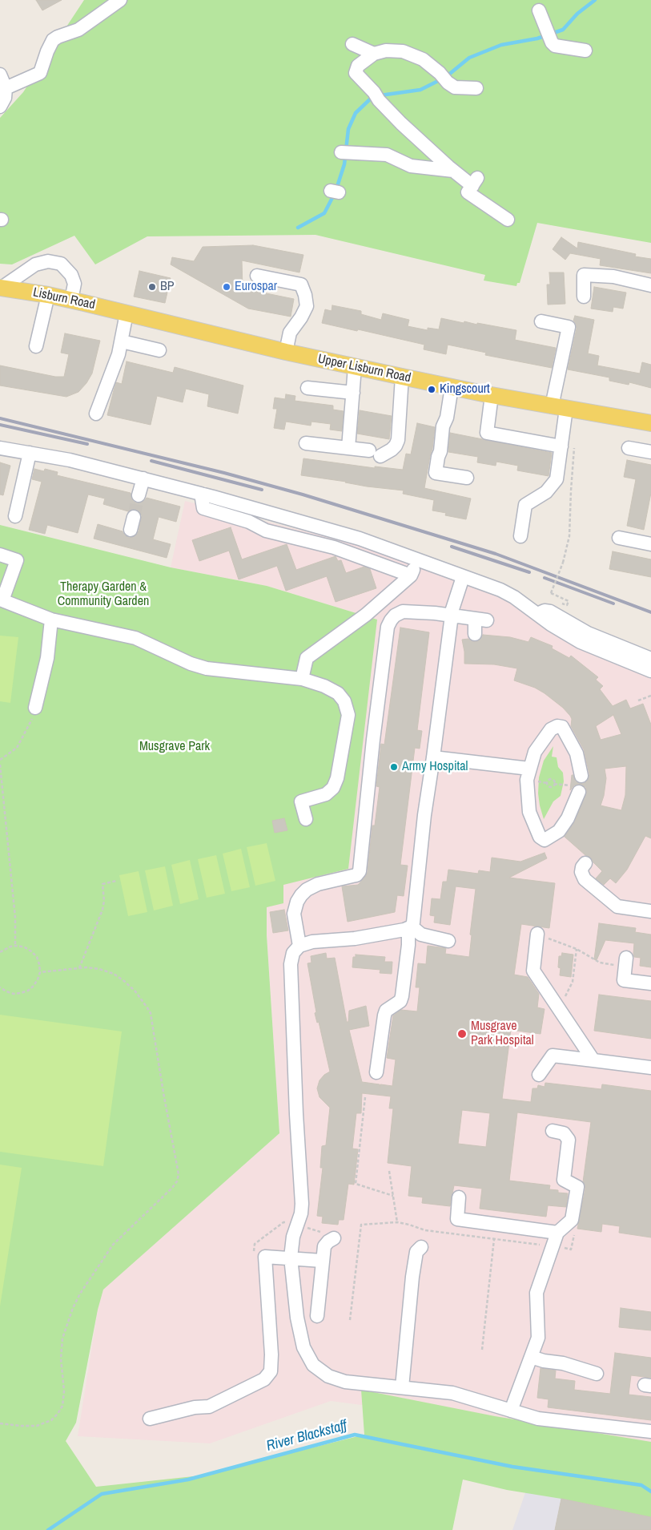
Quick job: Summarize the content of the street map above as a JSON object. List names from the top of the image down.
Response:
{
  "streets": {
    "main road": ["Lisburn Road", "Upper Lisburn Road"]
  },
  "crossings": [
    ["Lisburn Road", "Upper Lisburn Road"]
  ],
  "water": ["River Blackstaff"],
  "parks": ["Therapy Garden & Community Garden", "Musgrave Park"],
  "places": [
    "BP",
    "Eurospar",
    "Kingscourt",
    "Army Hospital",
    "Musgrave Park Hospital"
  ]
}
